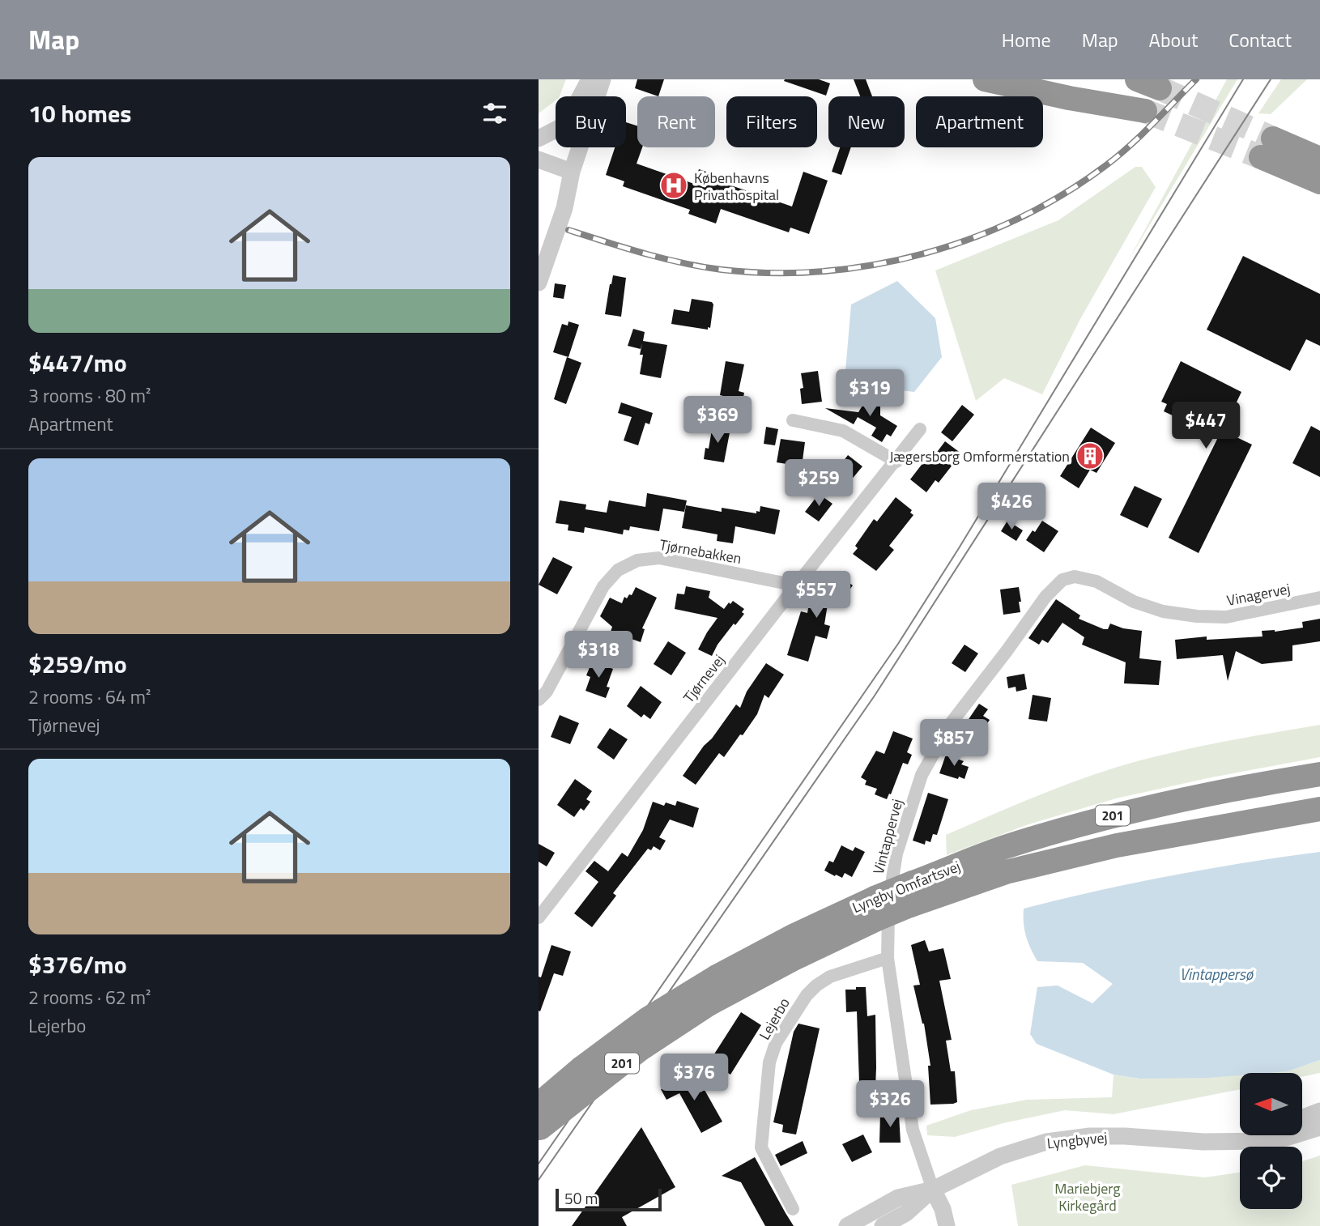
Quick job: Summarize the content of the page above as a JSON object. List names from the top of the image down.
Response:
{
  "streets": {
    "highway": ["201", "Lyngby Omfartsvej"],
    "street": [
      "Tjørnebakken",
      "Vinagervej",
      "Tjørnevej",
      "Vintappervej",
      "Lejerbo",
      "Lyngbyvej"
    ]
  },
  "crossings": [
    ["Tjørnebakken", "Tjørnevej"],
    ["Vinagervej", "Vintappervej"],
    ["Vintappervej", "Lejerbo"],
    ["Vintappervej", "Lyngbyvej"]
  ],
  "water": ["Vintappersø"],
  "parks": ["Mariebjerg Kirkegård"],
  "places": {
    "hospital": ["Københavns Privathospital"],
    "building": ["Jægersborg Omformerstation"]
  },
  "scale_bar": "50 m",
  "north": "left",
  "page": {
    "header": "Map",
    "nav": [
      "Home",
      "Map",
      "About",
      "Contact"
    ],
    "heading": "10 homes",
    "chip": [
      "Buy",
      "Rent",
      "Filters",
      "New",
      "Apartment"
    ],
    "list": [
      {
        "name": "$447/mo",
        "note": "3 rooms · 80 m² · Apartment"
      },
      {
        "name": "$259/mo",
        "note": "2 rooms · 64 m² · Tjørnevej"
      },
      {
        "name": "$376/mo",
        "note": "2 rooms · 62 m² · Lejerbo"
      }
    ],
    "price": [
      "$319",
      "$369",
      "$447",
      "$259",
      "$426",
      "$557",
      "$318",
      "$857",
      "$376",
      "$326"
    ],
    "scale": "50 m"
  }
}
